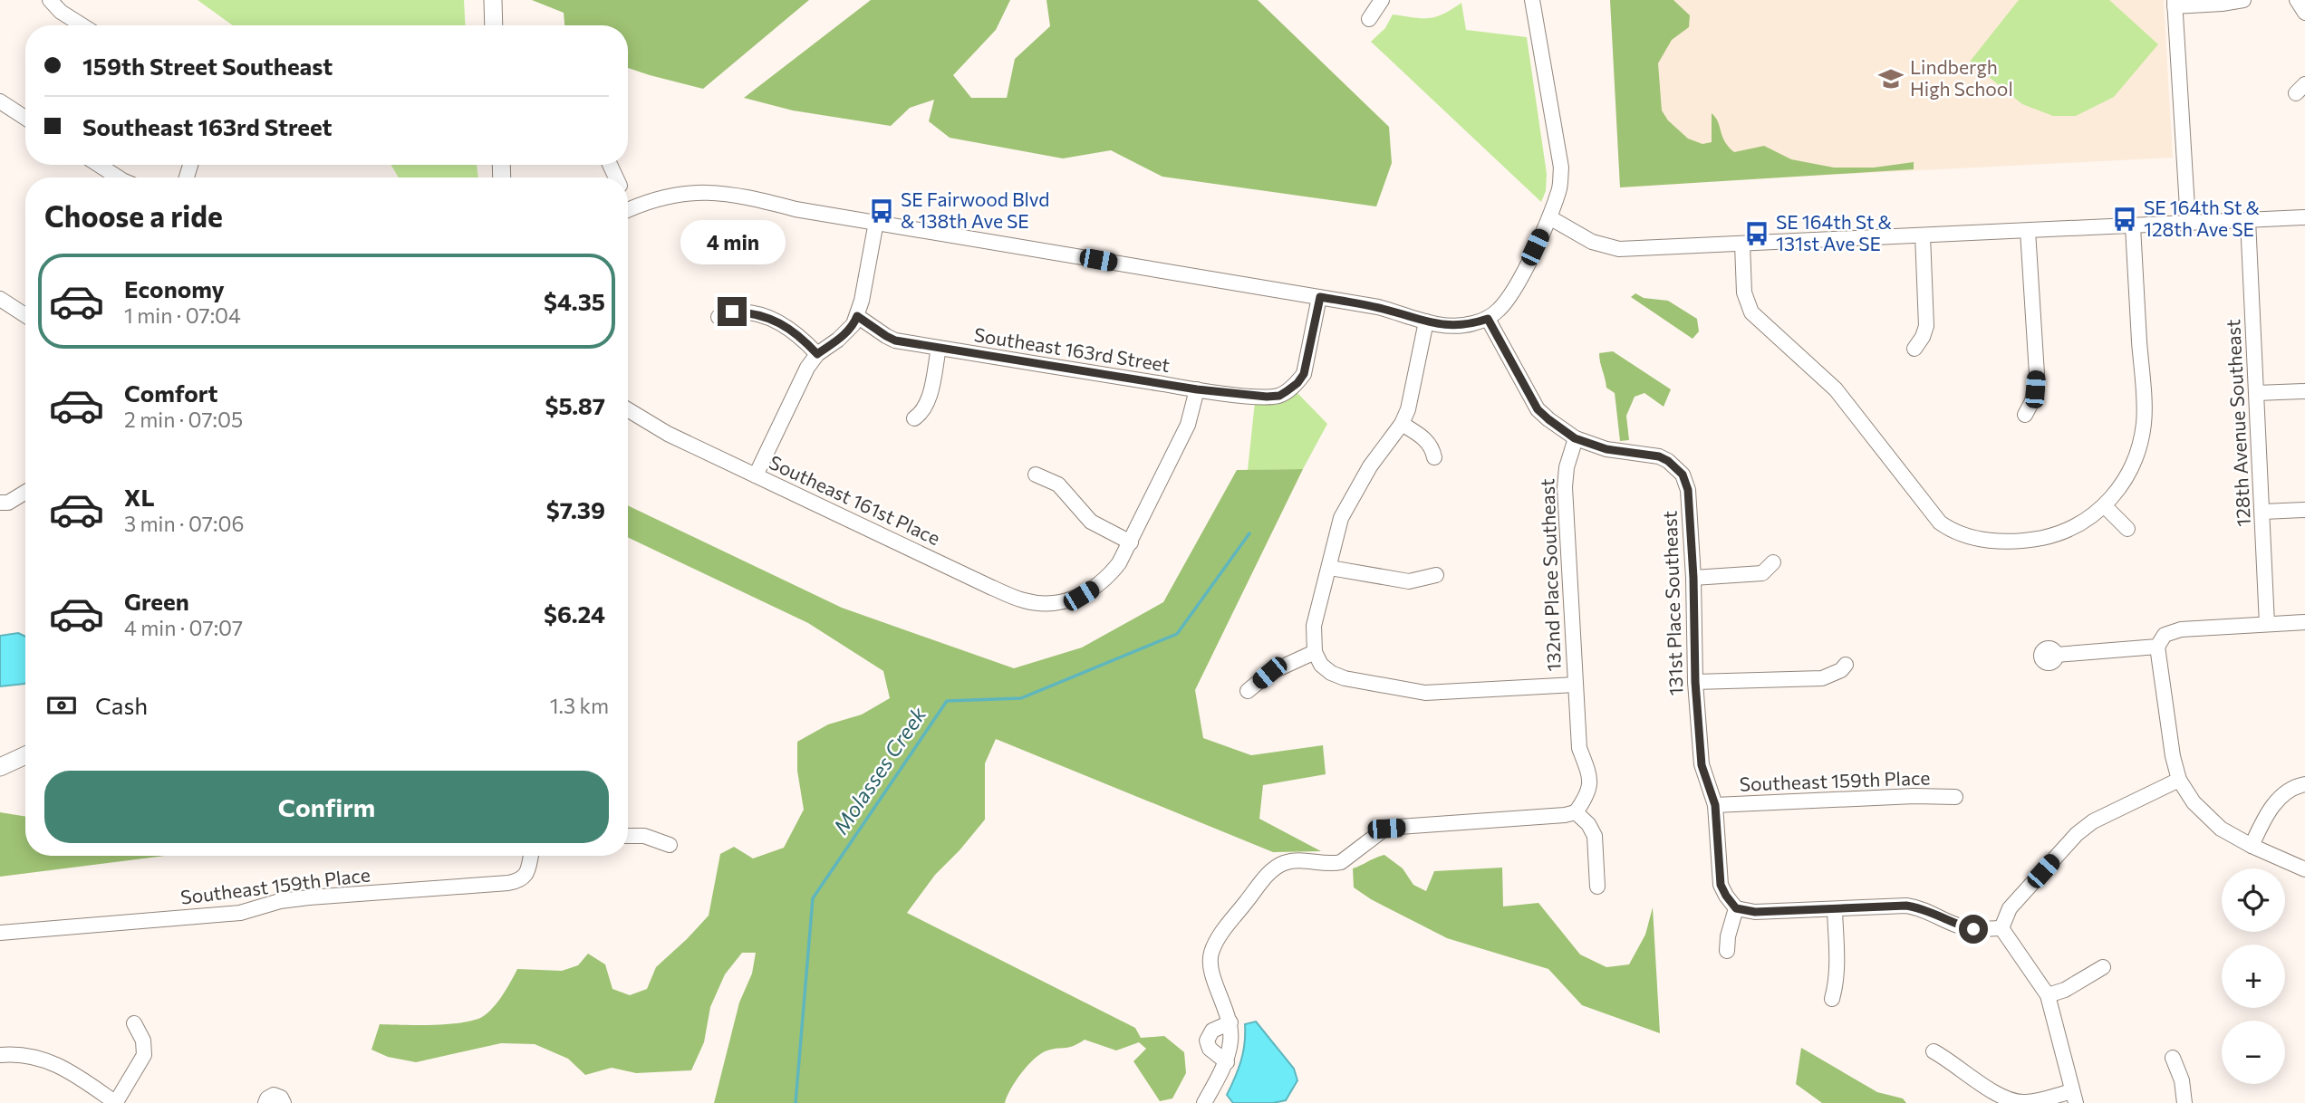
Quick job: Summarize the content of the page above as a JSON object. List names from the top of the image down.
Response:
{
  "streets": {
    "street": [
      "Southeast 163rd Street",
      "128th Avenue Southeast",
      "Southeast 161st Place",
      "132nd Place Southeast",
      "131st Place Southeast",
      "Southeast 159th Place"
    ]
  },
  "crossings": [
    ["132nd Place Southeast", "131st Place Southeast"],
    ["131st Place Southeast", "Southeast 159th Place"]
  ],
  "water": ["Molasses Creek"],
  "places": {
    "school or university": ["Lindbergh High School"],
    "bus stop": ["SE Fairwood Blvd & 138th Ave SE", "SE 164th St & 128th Ave SE", "SE 164th St & 131st Ave SE"]
  },
  "page": {
    "banner": ["159th Street Southeast", "Southeast 163rd Street"],
    "heading": "Choose a ride",
    "bubble": "4 min",
    "list": [
      {
        "name": "Economy",
        "note": "1 min · 07:04",
        "value": "$4.35"
      },
      {
        "name": "Comfort",
        "note": "2 min · 07:05",
        "value": "$5.87"
      },
      {
        "name": "XL",
        "note": "3 min · 07:06",
        "value": "$7.39"
      },
      {
        "name": "Green",
        "note": "4 min · 07:07",
        "value": "$6.24"
      }
    ],
    "pay": ["Cash", "1.3 km"],
    "buttons": "Confirm",
    "map_buttons": ["+", "−"]
  }
}
